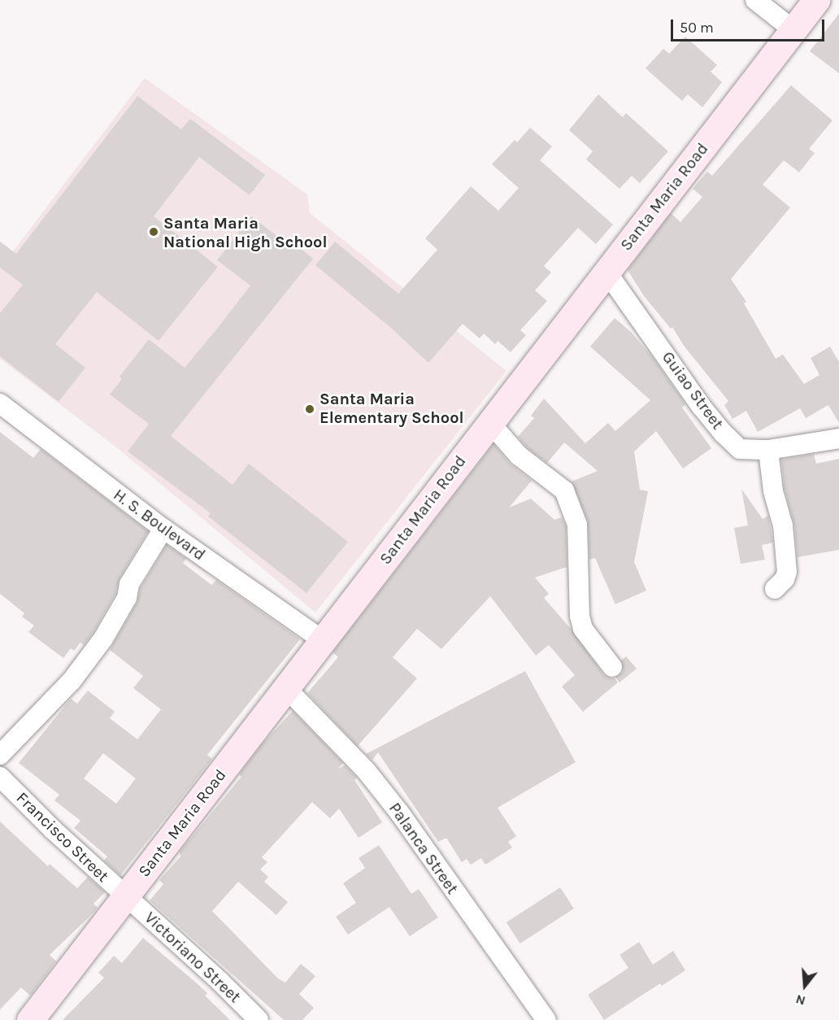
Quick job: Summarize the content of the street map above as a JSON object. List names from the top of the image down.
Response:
{
  "streets": {
    "main road": ["Santa Maria Road"],
    "street": [
      "Guiao Street",
      "H. S. Boulevard",
      "Francisco Street",
      "Palanca Street",
      "Victoriano Street"
    ]
  },
  "crossings": [
    ["Santa Maria Road", "Guiao Street"],
    ["Santa Maria Road", "H. S. Boulevard"],
    ["Santa Maria Road", "Francisco Street"],
    ["Santa Maria Road", "Palanca Street"],
    ["Santa Maria Road", "Victoriano Street"],
    ["Francisco Street", "Victoriano Street"]
  ],
  "places": ["Santa Maria National High School", "Santa Maria Elementary School"],
  "scale_bar": "50 m",
  "north": "bottom"
}
